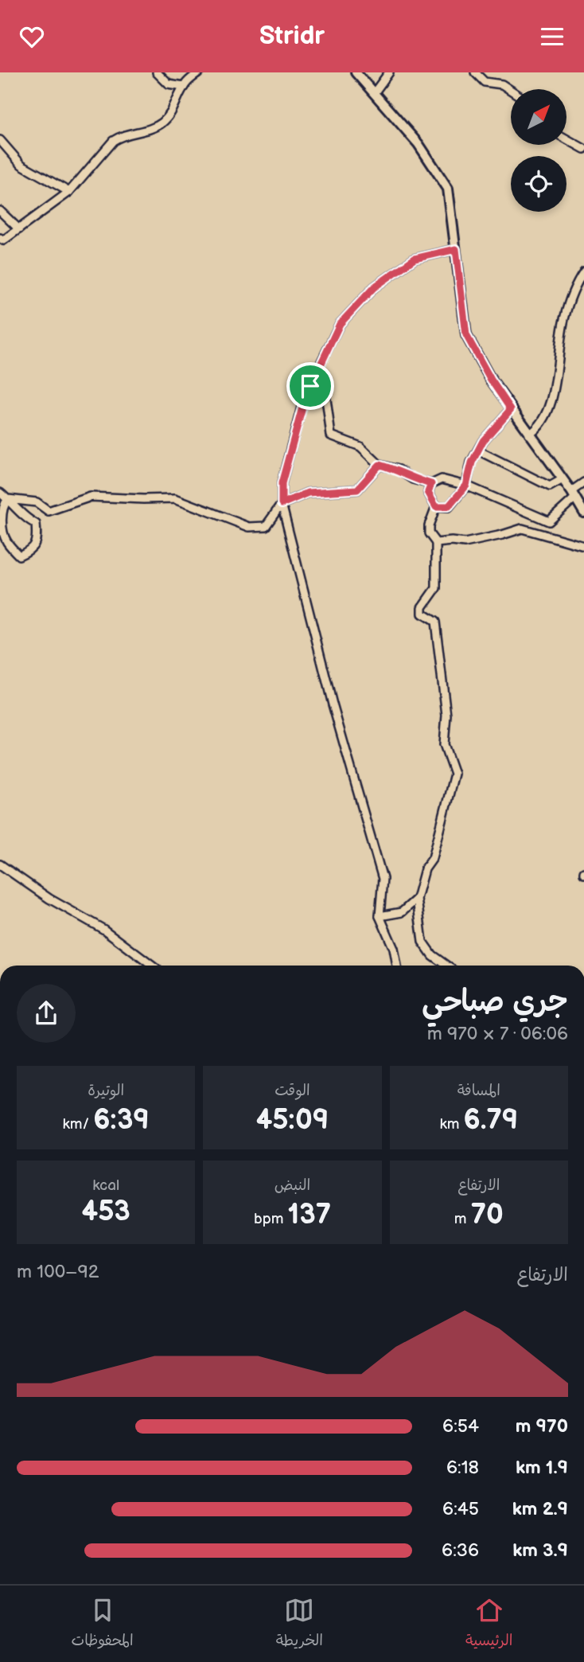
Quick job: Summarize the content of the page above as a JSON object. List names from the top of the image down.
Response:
{
  "north": "top right",
  "page": {
    "header": "Stridr",
    "heading": ["جري صباحي", "06:06 · 7 × 970 m"],
    "stats": [
      ["المسافة", "6.79 km"],
      ["الوقت", "45:09"],
      ["الوتيرة", "6:39 /km"],
      ["الارتفاع", "70 m"],
      ["النبض", "137 bpm"],
      ["kcal", "453"]
    ],
    "chart": ["الارتفاع", "92–100 m"],
    "list": [
      {
        "name": "970 m",
        "note": "6:54"
      },
      {
        "name": "1.9 km",
        "note": "6:18"
      },
      {
        "name": "2.9 km",
        "note": "6:45"
      },
      {
        "name": "3.9 km",
        "note": "6:36"
      }
    ],
    "tabs": ["الرئيسية", "الخريطة", "المحفوظات"]
  }
}
